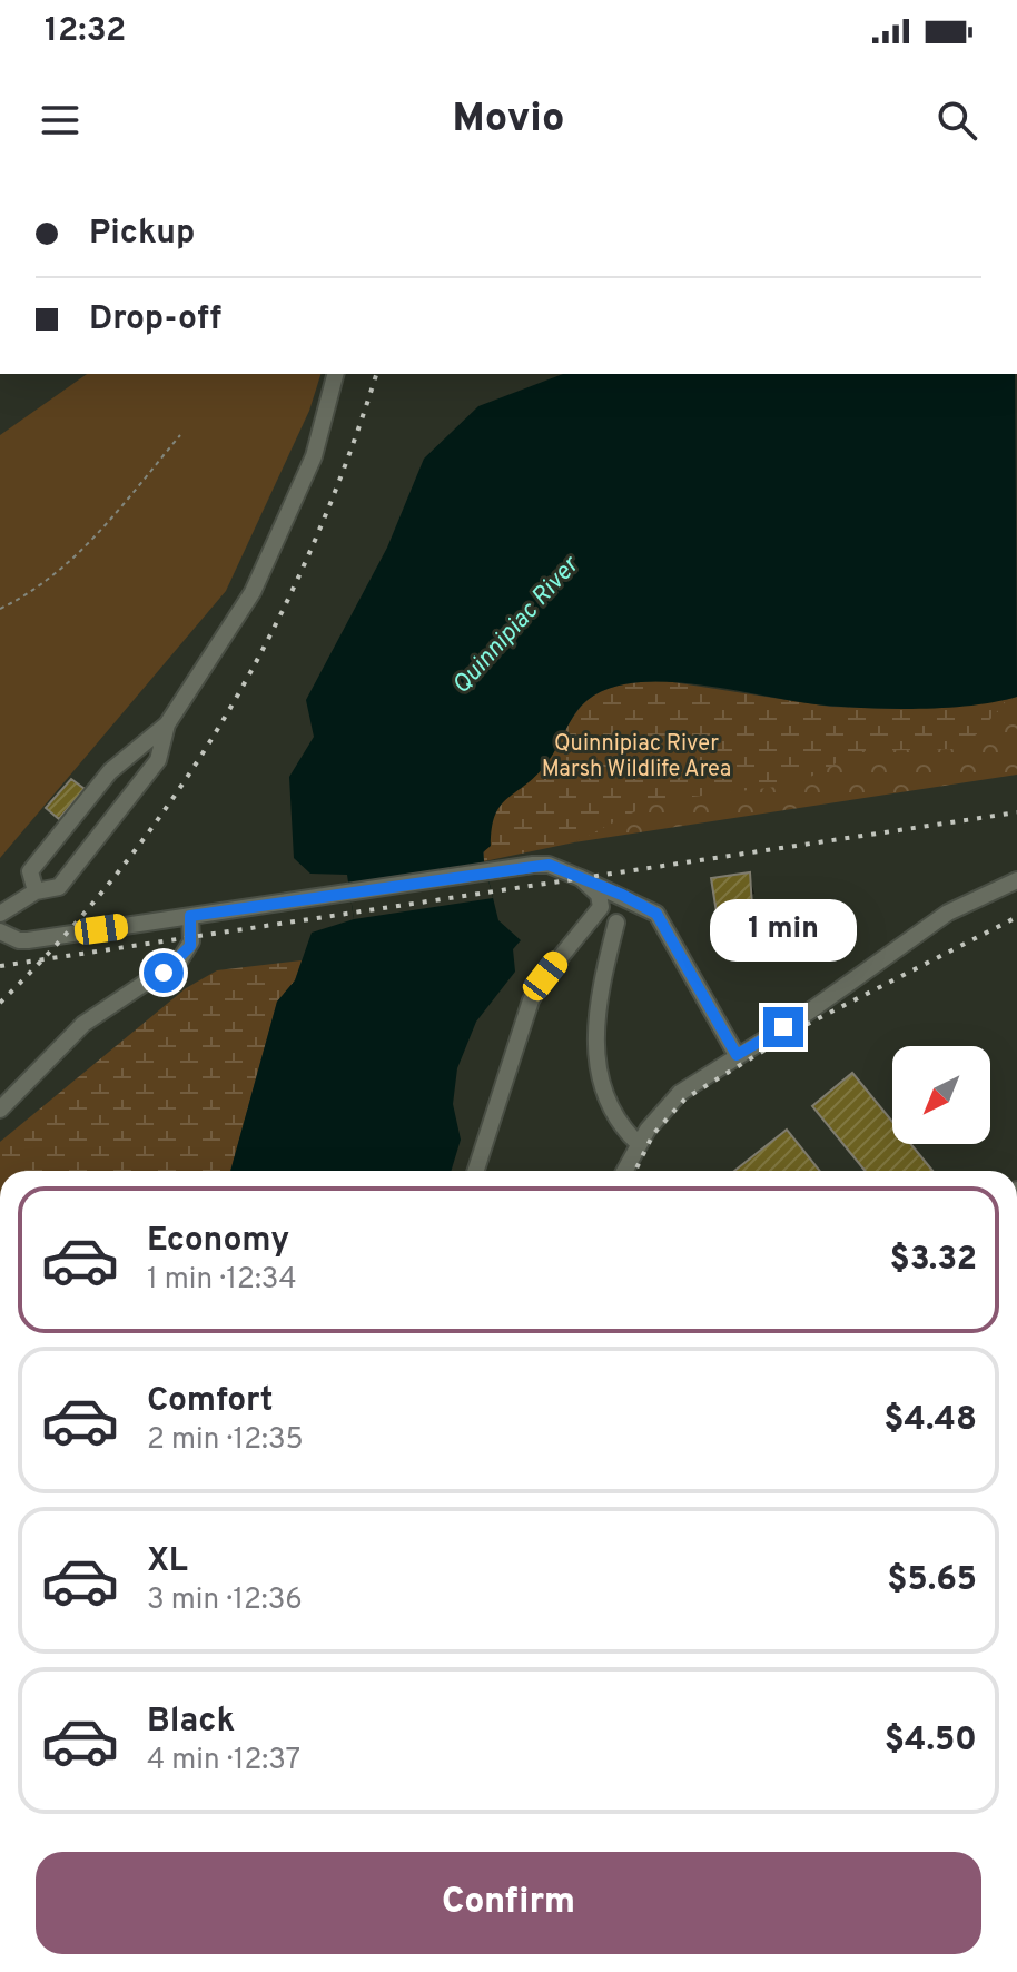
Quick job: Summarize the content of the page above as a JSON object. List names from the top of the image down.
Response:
{
  "water": ["Quinnipiac River"],
  "parks": ["Quinnipiac River Marsh Wildlife Area"],
  "north": "bottom left",
  "page": {
    "status": "12:32",
    "header": "Movio",
    "banner": ["Pickup", "Drop-off"],
    "bubble": "1 min",
    "list": [
      {
        "name": "Economy",
        "note": "1 min · 12:34",
        "value": "$3.32"
      },
      {
        "name": "Comfort",
        "note": "2 min · 12:35",
        "value": "$4.48"
      },
      {
        "name": "XL",
        "note": "3 min · 12:36",
        "value": "$5.65"
      },
      {
        "name": "Black",
        "note": "4 min · 12:37",
        "value": "$4.50"
      }
    ],
    "buttons": "Confirm"
  }
}
